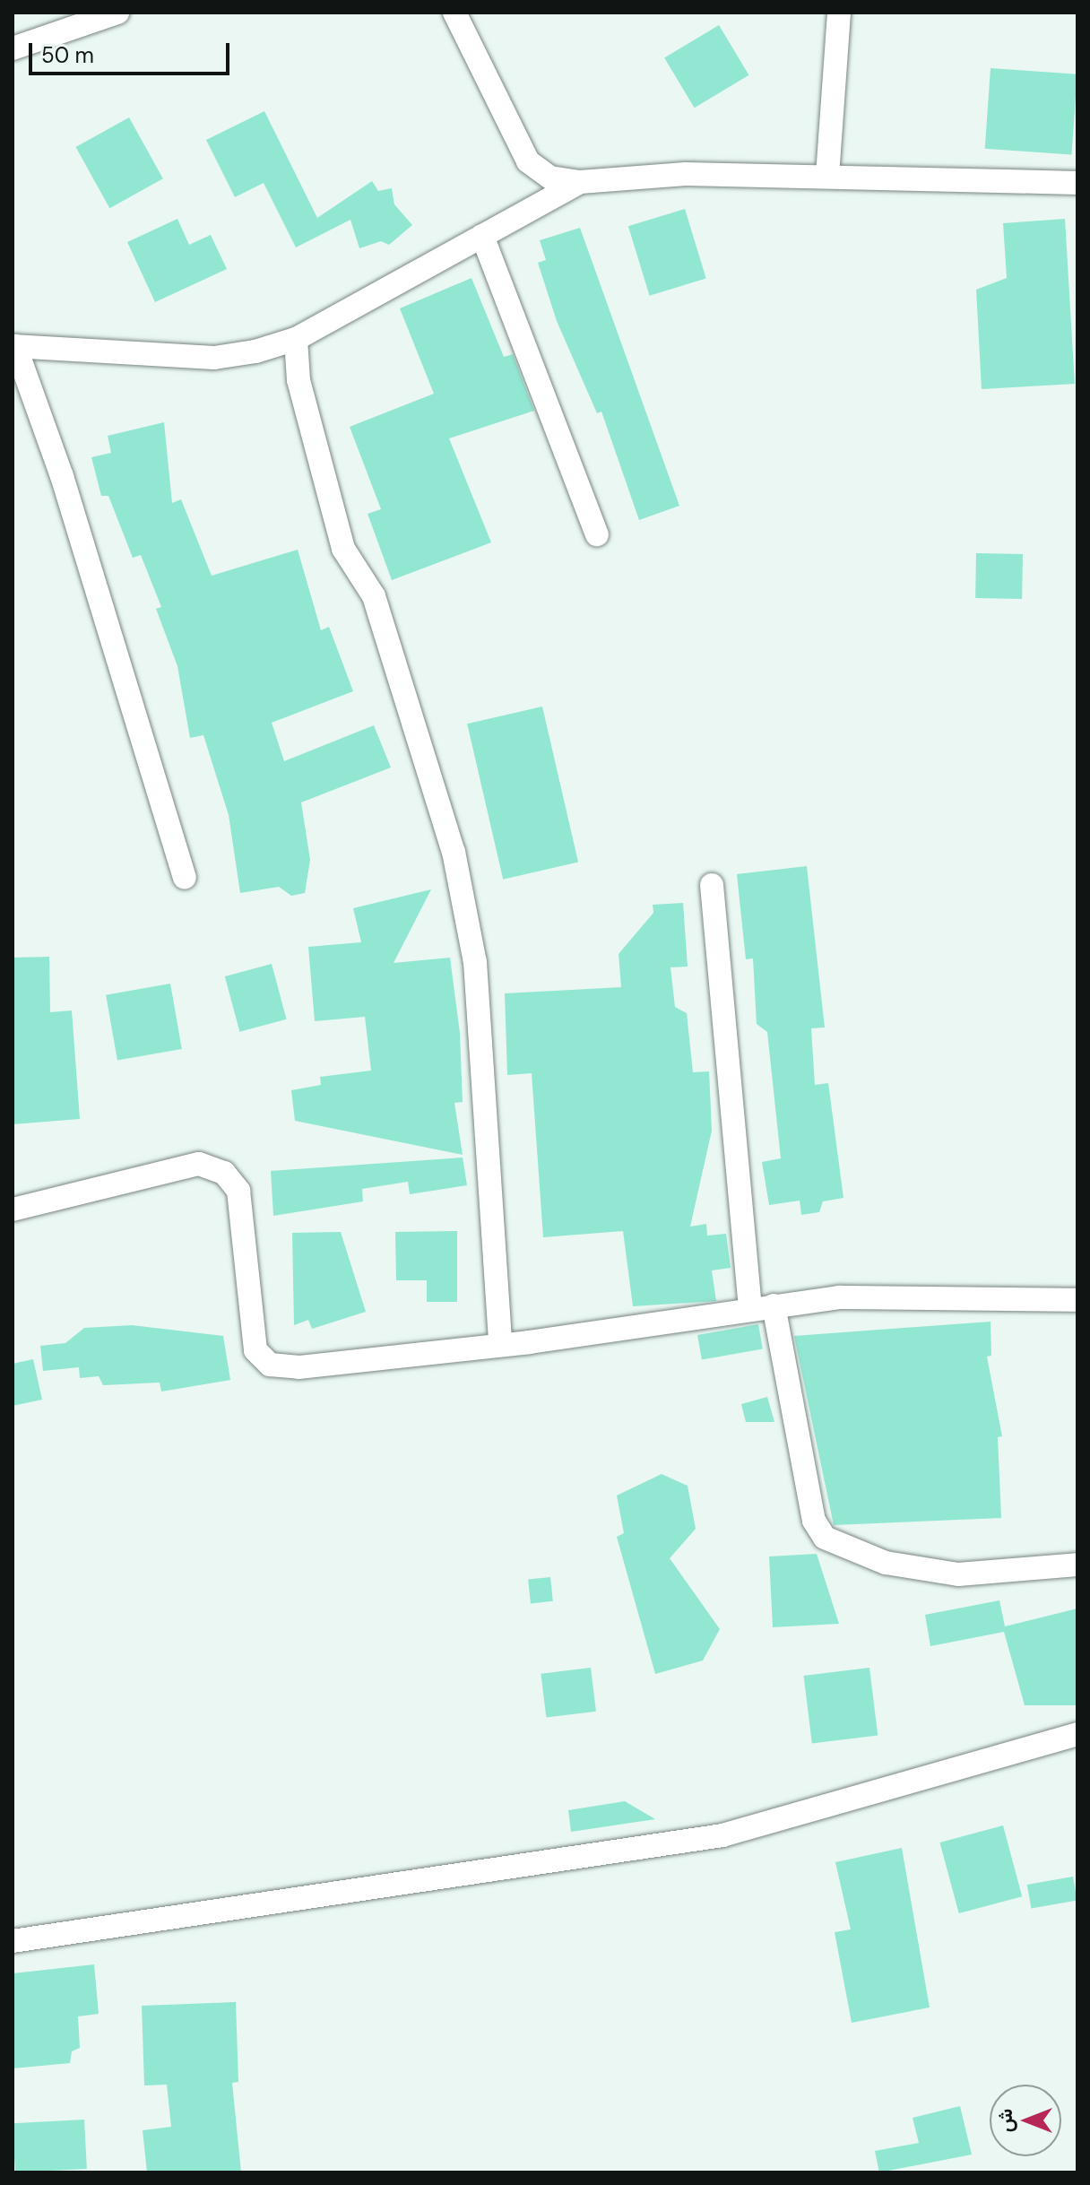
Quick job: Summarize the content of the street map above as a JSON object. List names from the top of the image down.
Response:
{
  "scale_bar": "50 m",
  "north": "left"
}
